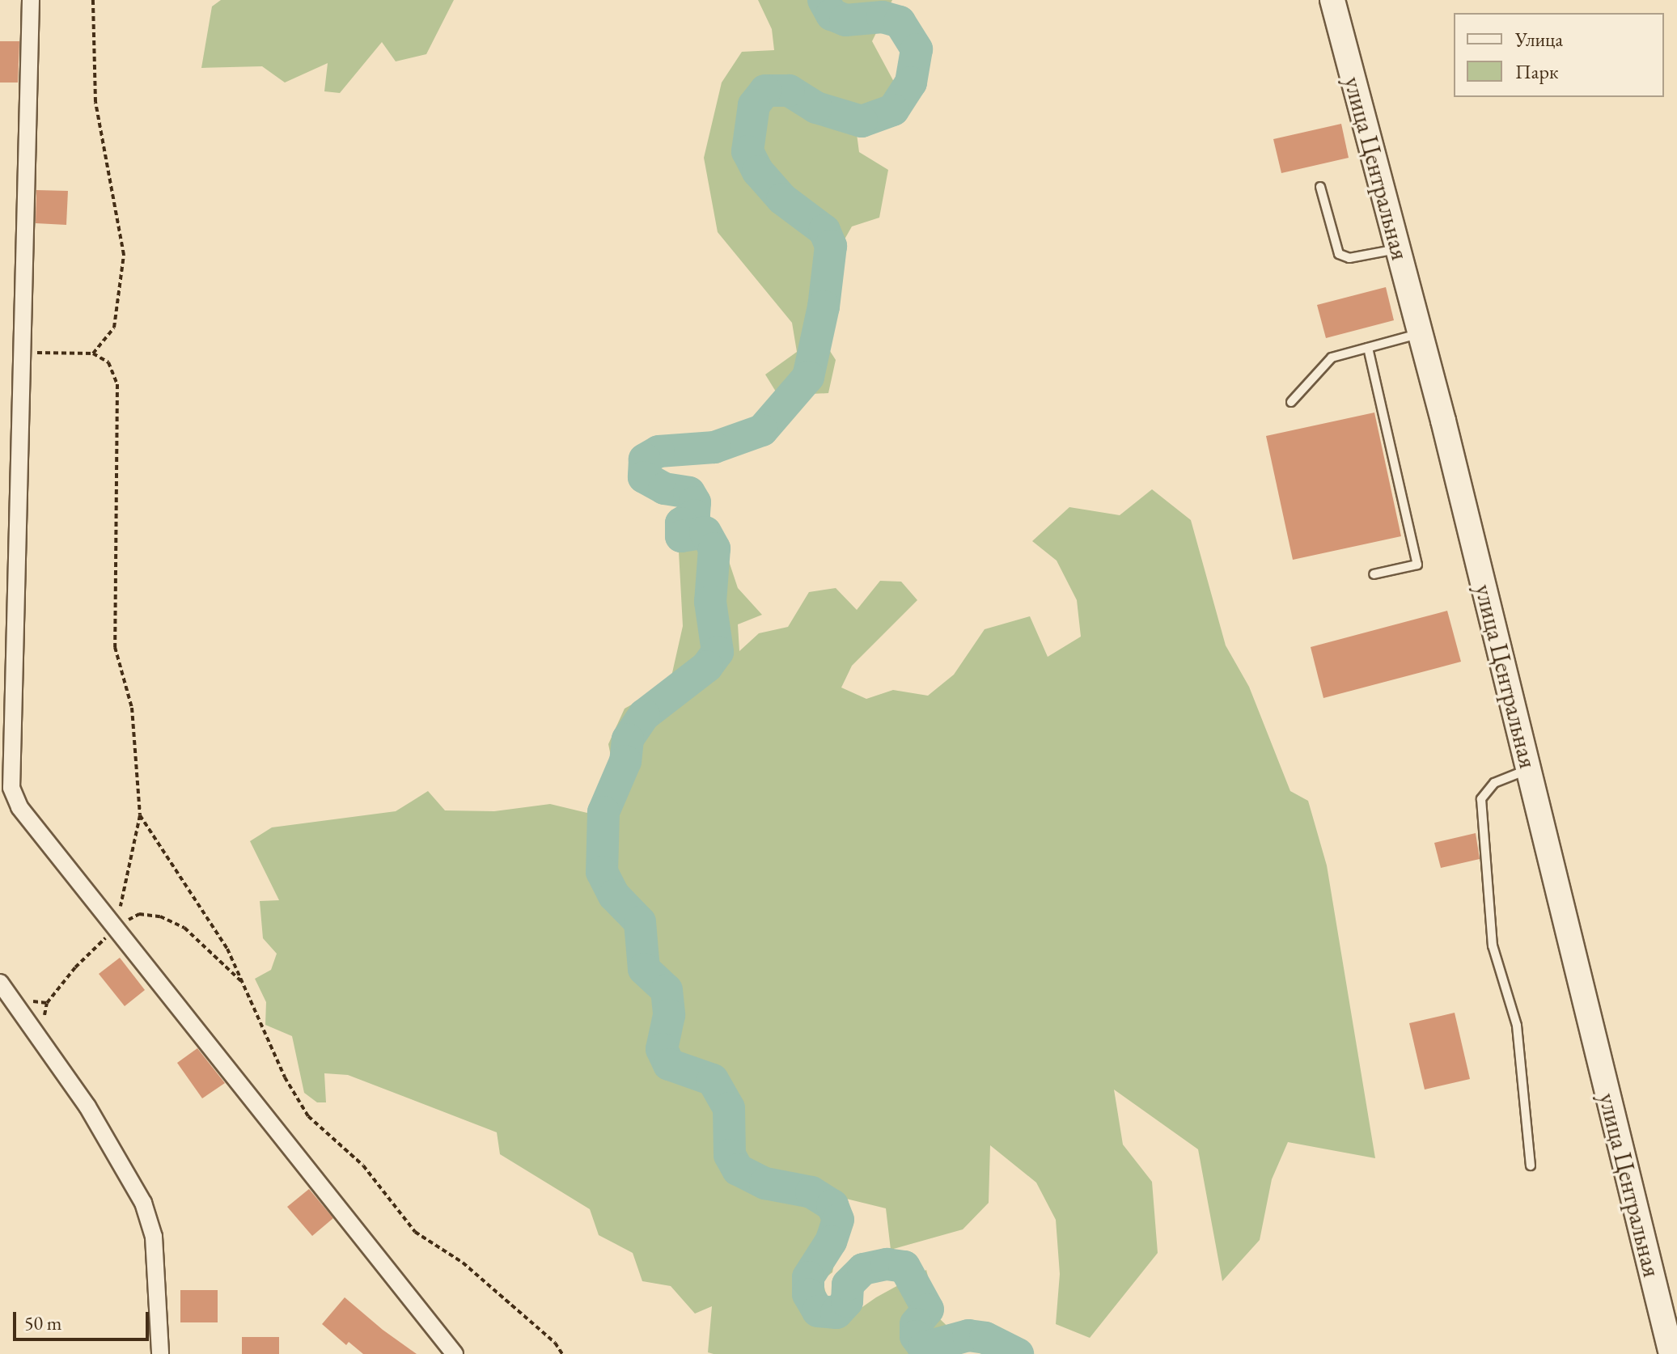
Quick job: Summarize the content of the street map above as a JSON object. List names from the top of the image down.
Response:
{
  "streets": {
    "main road": ["улица Центральная"]
  },
  "legend": ["Улица", "Парк"],
  "scale_bar": "50 m"
}
